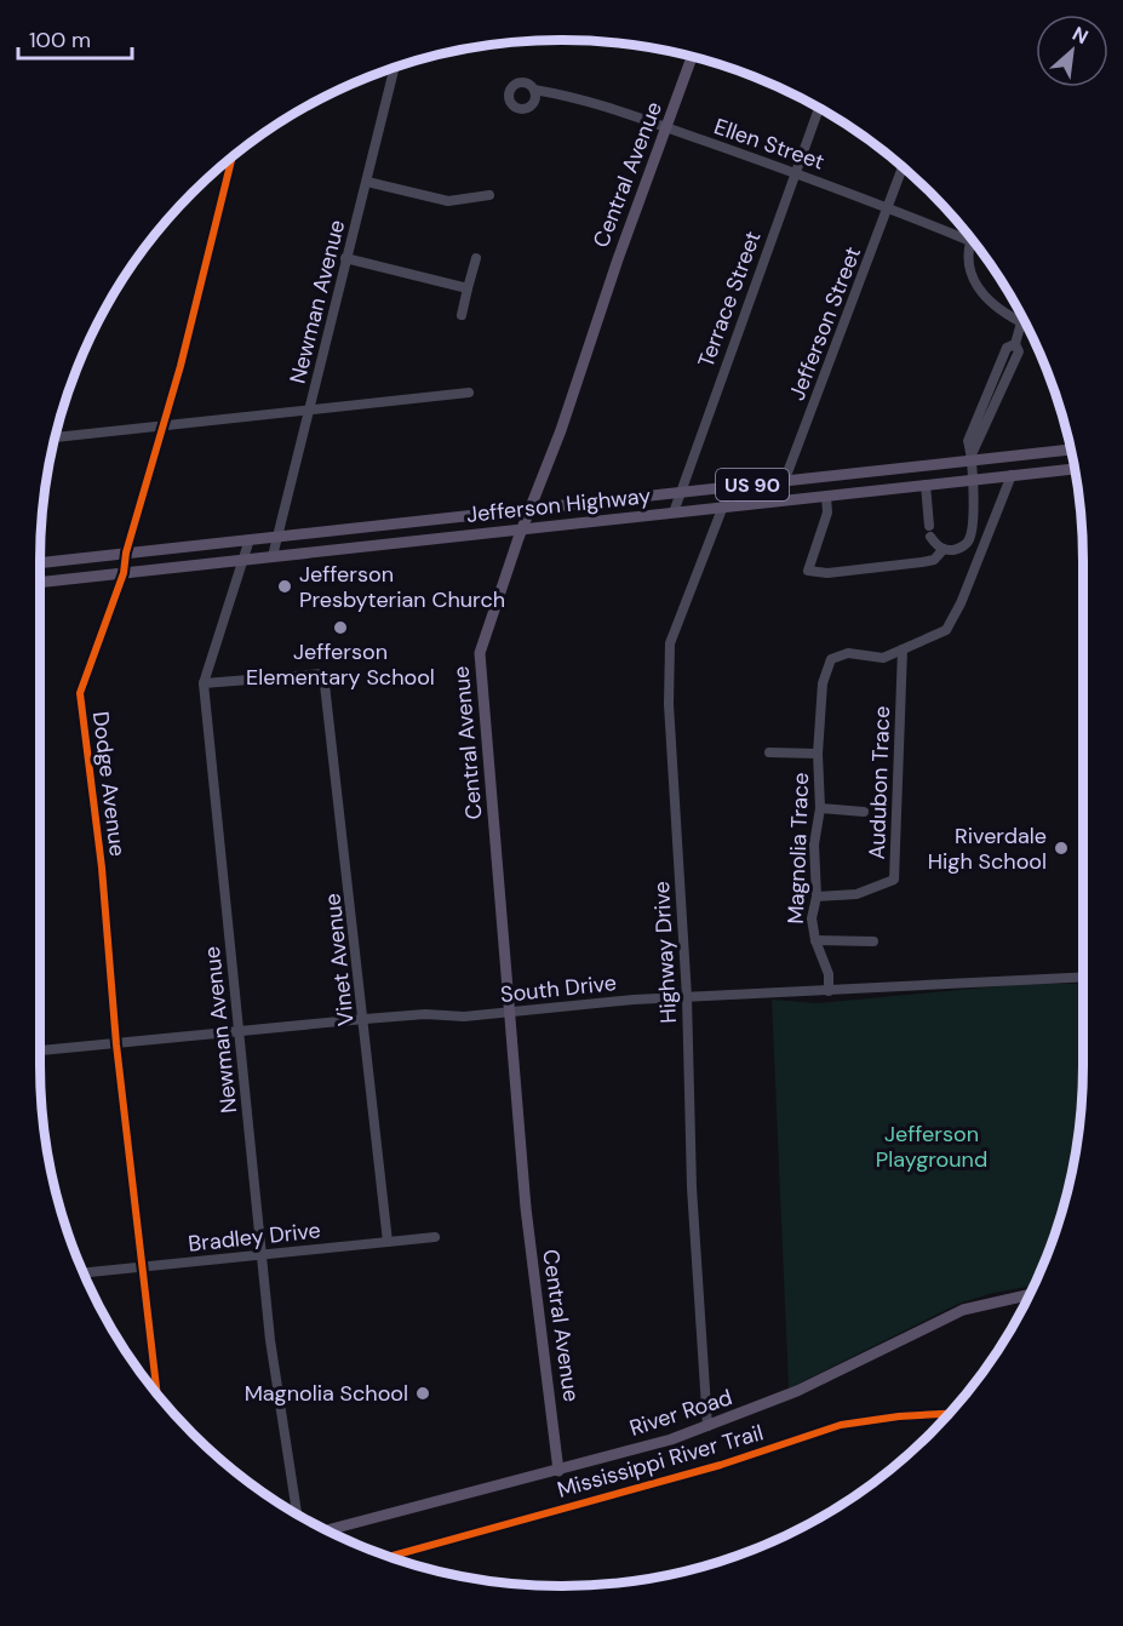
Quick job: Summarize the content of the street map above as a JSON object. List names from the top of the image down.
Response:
{
  "streets": {
    "main road": [
      "Central Avenue",
      "US 90",
      "Jefferson Highway",
      "River Road"
    ],
    "street": [
      "Ellen Street",
      "Terrace Street",
      "Newman Avenue",
      "Jefferson Street",
      "Audubon Trace",
      "Dodge Avenue",
      "Magnolia Trace",
      "Highway Drive",
      "Vinet Avenue",
      "South Drive",
      "Bradley Drive"
    ],
    "cycle path": ["Mississippi River Trail"]
  },
  "crossings": [
    ["Ellen Street", "Central Avenue"],
    ["Ellen Street", "Terrace Street"],
    ["Ellen Street", "Jefferson Street"],
    ["Central Avenue", "Jefferson Highway"],
    ["Central Avenue", "South Drive"],
    ["Central Avenue", "River Road"],
    ["Terrace Street", "Jefferson Highway"],
    ["Newman Avenue", "Jefferson Highway"],
    ["Newman Avenue", "Vinet Avenue"],
    ["Newman Avenue", "South Drive"],
    ["Newman Avenue", "Bradley Drive"],
    ["Jefferson Street", "Jefferson Highway"],
    ["Jefferson Highway", "Dodge Avenue"],
    ["Jefferson Highway", "Highway Drive"],
    ["Audubon Trace", "Magnolia Trace"],
    ["Dodge Avenue", "South Drive"],
    ["Dodge Avenue", "Bradley Drive"],
    ["Magnolia Trace", "South Drive"],
    ["Highway Drive", "South Drive"],
    ["Highway Drive", "River Road"],
    ["Vinet Avenue", "South Drive"],
    ["Vinet Avenue", "Bradley Drive"]
  ],
  "parks": ["Jefferson Playground"],
  "places": [
    "Jefferson Presbyterian Church",
    "Jefferson Elementary School",
    "Riverdale High School",
    "Magnolia School"
  ],
  "scale_bar": "100 m",
  "north": "top right"
}
